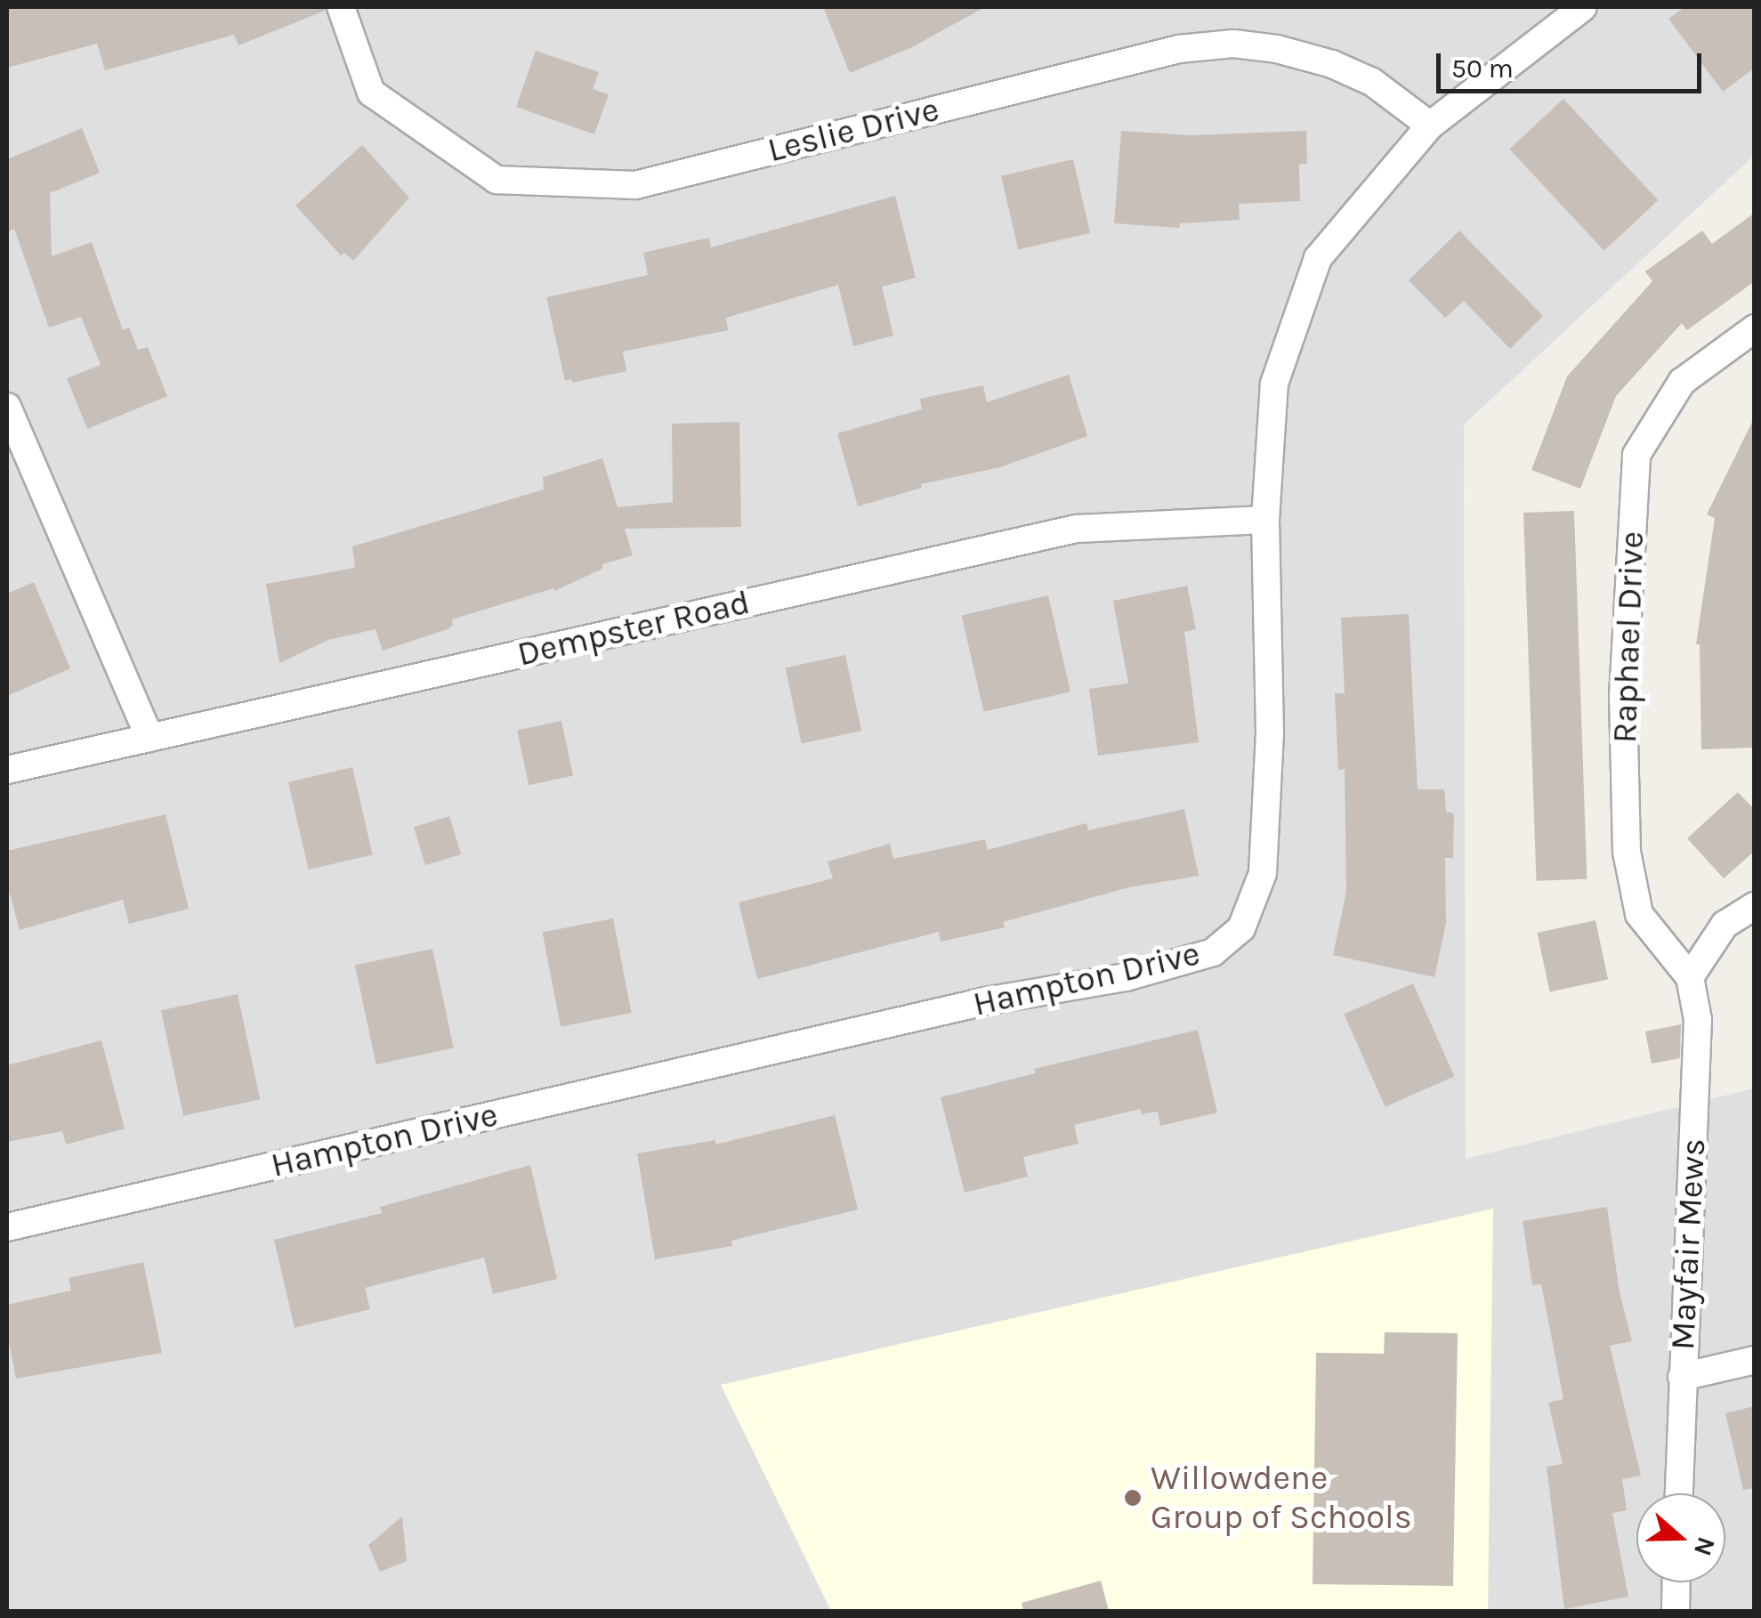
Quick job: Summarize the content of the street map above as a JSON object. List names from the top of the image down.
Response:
{
  "streets": {
    "street": [
      "Leslie Drive",
      "Dempster Road",
      "Raphael Drive",
      "Hampton Drive",
      "Mayfair Mews"
    ]
  },
  "crossings": [
    ["Leslie Drive", "Hampton Drive"],
    ["Dempster Road", "Hampton Drive"],
    ["Raphael Drive", "Mayfair Mews"]
  ],
  "places": ["Willowdene Group of Schools"],
  "scale_bar": "50 m",
  "north": "right"
}
